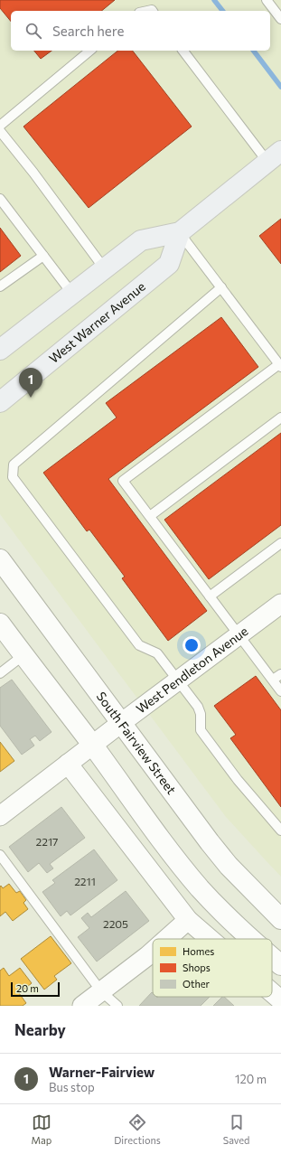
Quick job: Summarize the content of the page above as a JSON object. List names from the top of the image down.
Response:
{
  "streets": {
    "main road": ["West Warner Avenue", "South Fairview Street"],
    "street": ["West Pendleton Avenue"]
  },
  "crossings": [
    ["West Pendleton Avenue", "South Fairview Street"]
  ],
  "house_numbers": ["2217", "2211", "2205"],
  "legend": ["Homes", "Shops", "Other"],
  "scale_bar": "20 m",
  "page": {
    "search": "Search here",
    "pins": "1",
    "scale": "20 m",
    "heading": "Nearby",
    "list": [
      {
        "mark": "1",
        "name": "Warner-Fairview",
        "note": "Bus stop",
        "value": "120 m"
      }
    ],
    "nav": ["Map", "Directions", "Saved"]
  }
}
